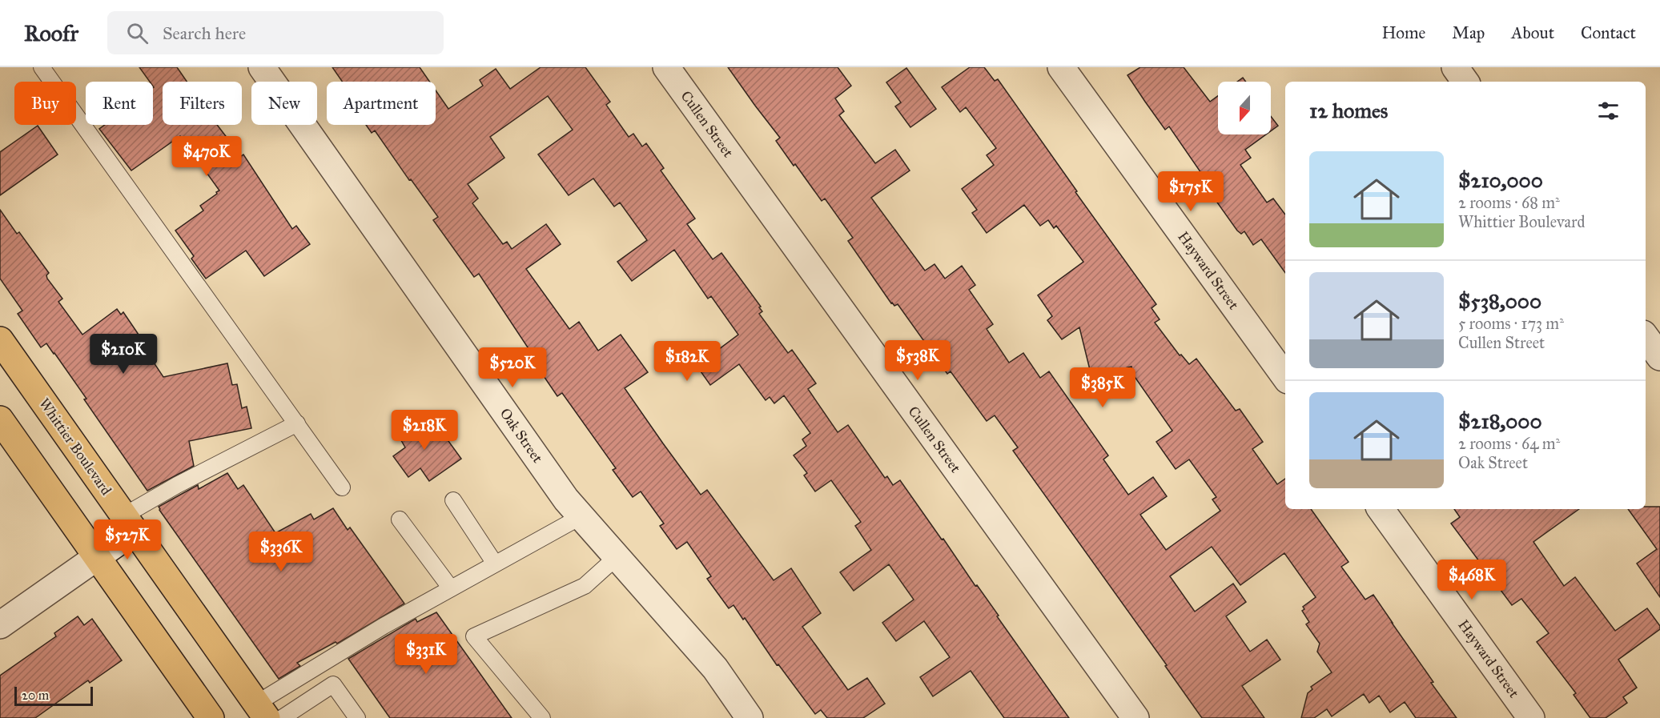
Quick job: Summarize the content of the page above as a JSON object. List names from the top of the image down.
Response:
{
  "streets": {
    "main road": ["Whittier Boulevard"],
    "street": ["Cullen Street", "Hayward Street", "Oak Street"]
  },
  "scale_bar": "20 m",
  "north": "bottom",
  "page": {
    "header": "Roofr",
    "search": "Search here",
    "nav": [
      "Home",
      "Map",
      "About",
      "Contact"
    ],
    "chip": [
      "Buy",
      "Rent",
      "Filters",
      "New",
      "Apartment"
    ],
    "heading": "12 homes",
    "price": [
      "$470K",
      "$175K",
      "$210K",
      "$538K",
      "$182K",
      "$520K",
      "$385K",
      "$218K",
      "$527K",
      "$336K",
      "$468K",
      "$331K"
    ],
    "list": [
      {
        "name": "$210,000",
        "note": "2 rooms · 68 m² · Whittier Boulevard"
      },
      {
        "name": "$538,000",
        "note": "5 rooms · 173 m² · Cullen Street"
      },
      {
        "name": "$218,000",
        "note": "2 rooms · 64 m² · Oak Street"
      }
    ],
    "scale": "20 m"
  }
}
